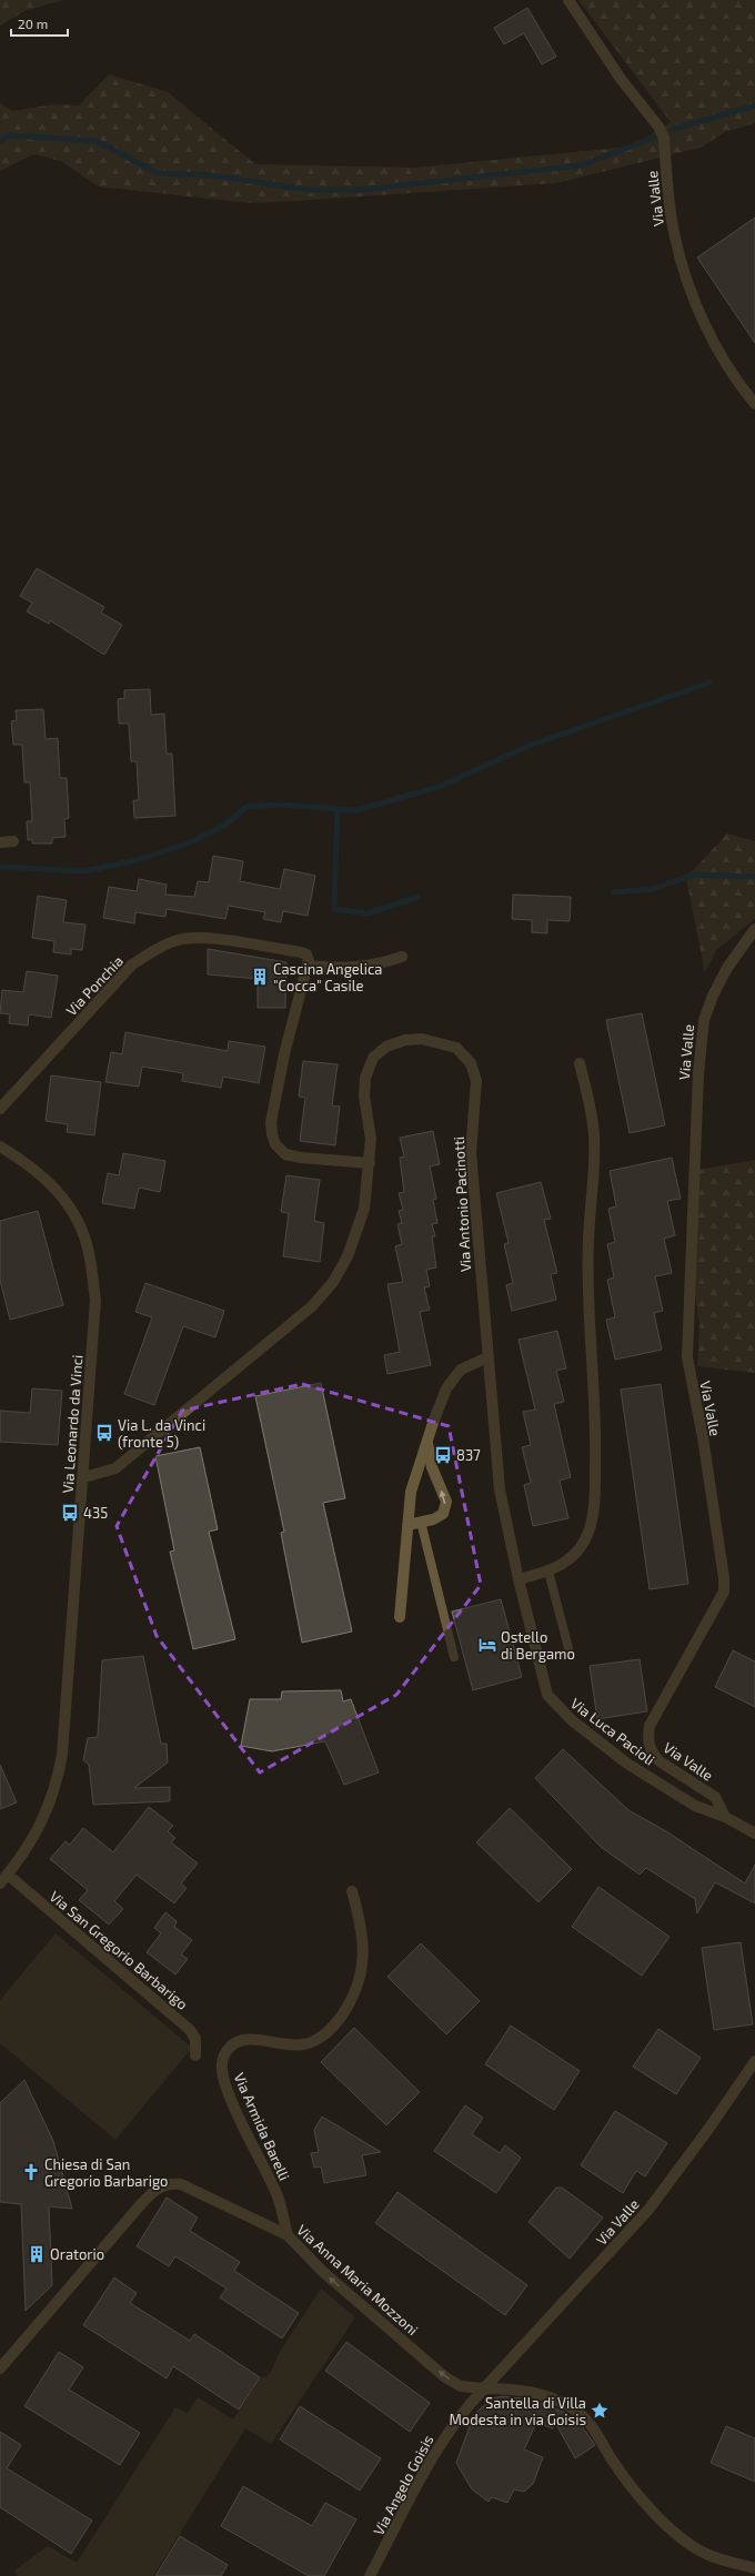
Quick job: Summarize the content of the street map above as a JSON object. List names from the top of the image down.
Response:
{
  "streets": {
    "street": [
      "Via Valle",
      "Via Ponchia",
      "Via Antonio Pacinotti",
      "Via Leonardo da Vinci",
      "Via Luca Pacioli",
      "Via San Gregorio Barbarigo",
      "Via Armida Barelli",
      "Via Anna Maria Mozzoni",
      "Via Angelo Goisis"
    ]
  },
  "crossings": [
    ["Via Valle", "Via Luca Pacioli"],
    ["Via Valle", "Via Anna Maria Mozzoni"],
    ["Via Valle", "Via Angelo Goisis"],
    ["Via Antonio Pacinotti", "Via Leonardo da Vinci"],
    ["Via Antonio Pacinotti", "Via Luca Pacioli"],
    ["Via Leonardo da Vinci", "Via San Gregorio Barbarigo"],
    ["Via Armida Barelli", "Via Anna Maria Mozzoni"],
    ["Via Anna Maria Mozzoni", "Via Angelo Goisis"]
  ],
  "one_way": ["Via Anna Maria Mozzoni"],
  "places": {
    "building": ["Cascina Angelica \"Cocca\" Casile", "Oratorio"],
    "bus stop": ["Via L. da Vinci (fronte 5)", "837", "435"],
    "hotel": ["Ostello di Bergamo"],
    "church": ["Chiesa di San Gregorio Barbarigo"],
    "place": ["Santella di Villa Modesta in via Goisis"]
  },
  "scale_bar": "20 m"
}
